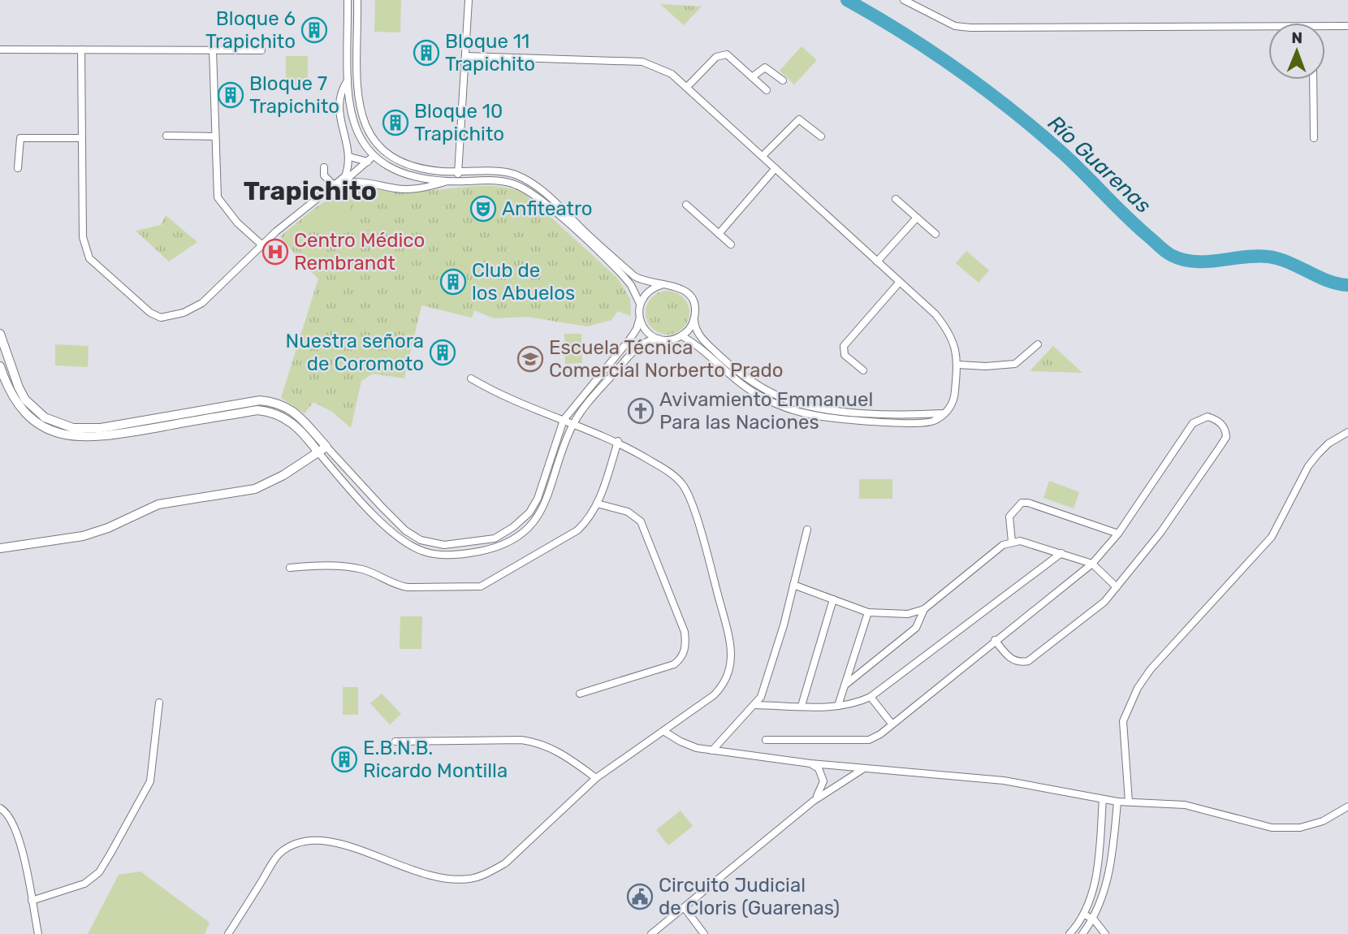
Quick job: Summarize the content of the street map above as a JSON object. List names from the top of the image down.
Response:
{
  "districts": ["Trapichito"],
  "water": ["Río Guarenas"],
  "places": {
    "building": [
      "Bloque 6 Trapichito",
      "Bloque 11 Trapichito",
      "Bloque 7 Trapichito",
      "Bloque 10 Trapichito",
      "Club de los Abuelos",
      "Nuestra señora de Coromoto",
      "E.B.N.B. Ricardo Montilla"
    ],
    "theatre": ["Anfiteatro"],
    "hospital": ["Centro Médico Rembrandt"],
    "school or university": ["Escuela Técnica Comercial Norberto Prado"],
    "church": ["Avivamiento Emmanuel Para las Naciones"],
    "public building": ["Circuito Judicial de Cloris (Guarenas)"]
  },
  "north": "top"
}
